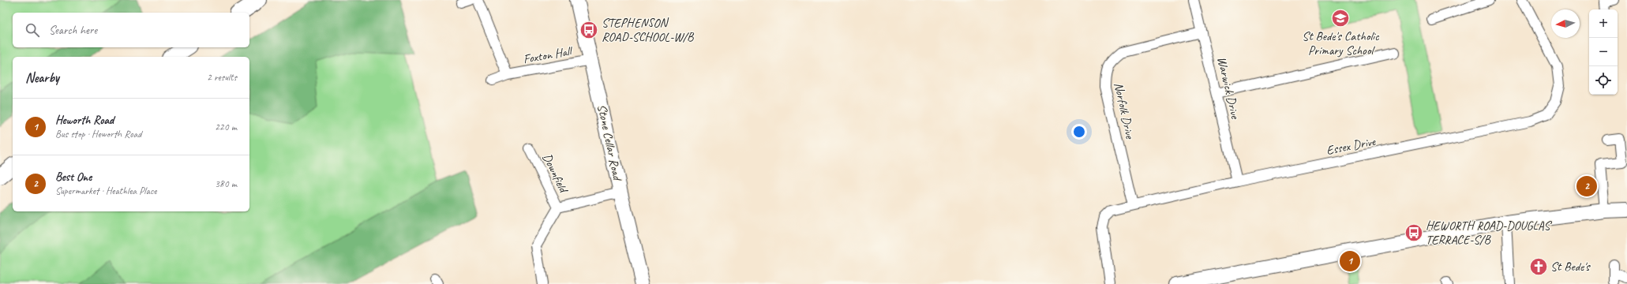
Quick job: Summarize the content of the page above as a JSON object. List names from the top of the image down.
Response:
{
  "streets": {
    "street": [
      "Foxton Hall",
      "Warwick Drive",
      "Norfolk Drive",
      "Stone Cellar Road",
      "Essex Drive",
      "Downfield"
    ]
  },
  "crossings": [
    ["Foxton Hall", "Stone Cellar Road"],
    ["Warwick Drive", "Norfolk Drive"],
    ["Warwick Drive", "Essex Drive"],
    ["Norfolk Drive", "Essex Drive"]
  ],
  "places": {
    "school or university": ["St Bede's Catholic Primary School"],
    "bus stop": ["STEPHENSON ROAD-SCHOOL-W/B", "HEWORTH ROAD-DOUGLAS TERRACE-S/B"],
    "church": ["St Bede's"]
  },
  "north": "left",
  "page": {
    "map_buttons": ["+", "−"],
    "search": "Search here",
    "heading": ["Nearby", "2 results"],
    "list": [
      {
        "mark": "1",
        "name": "Heworth Road",
        "note": "Bus stop · Heworth Road",
        "value": "220 m"
      },
      {
        "mark": "2",
        "name": "Best One",
        "note": "Supermarket · Heathlea Place",
        "value": "380 m"
      }
    ],
    "pins": ["2", "1"]
  }
}
